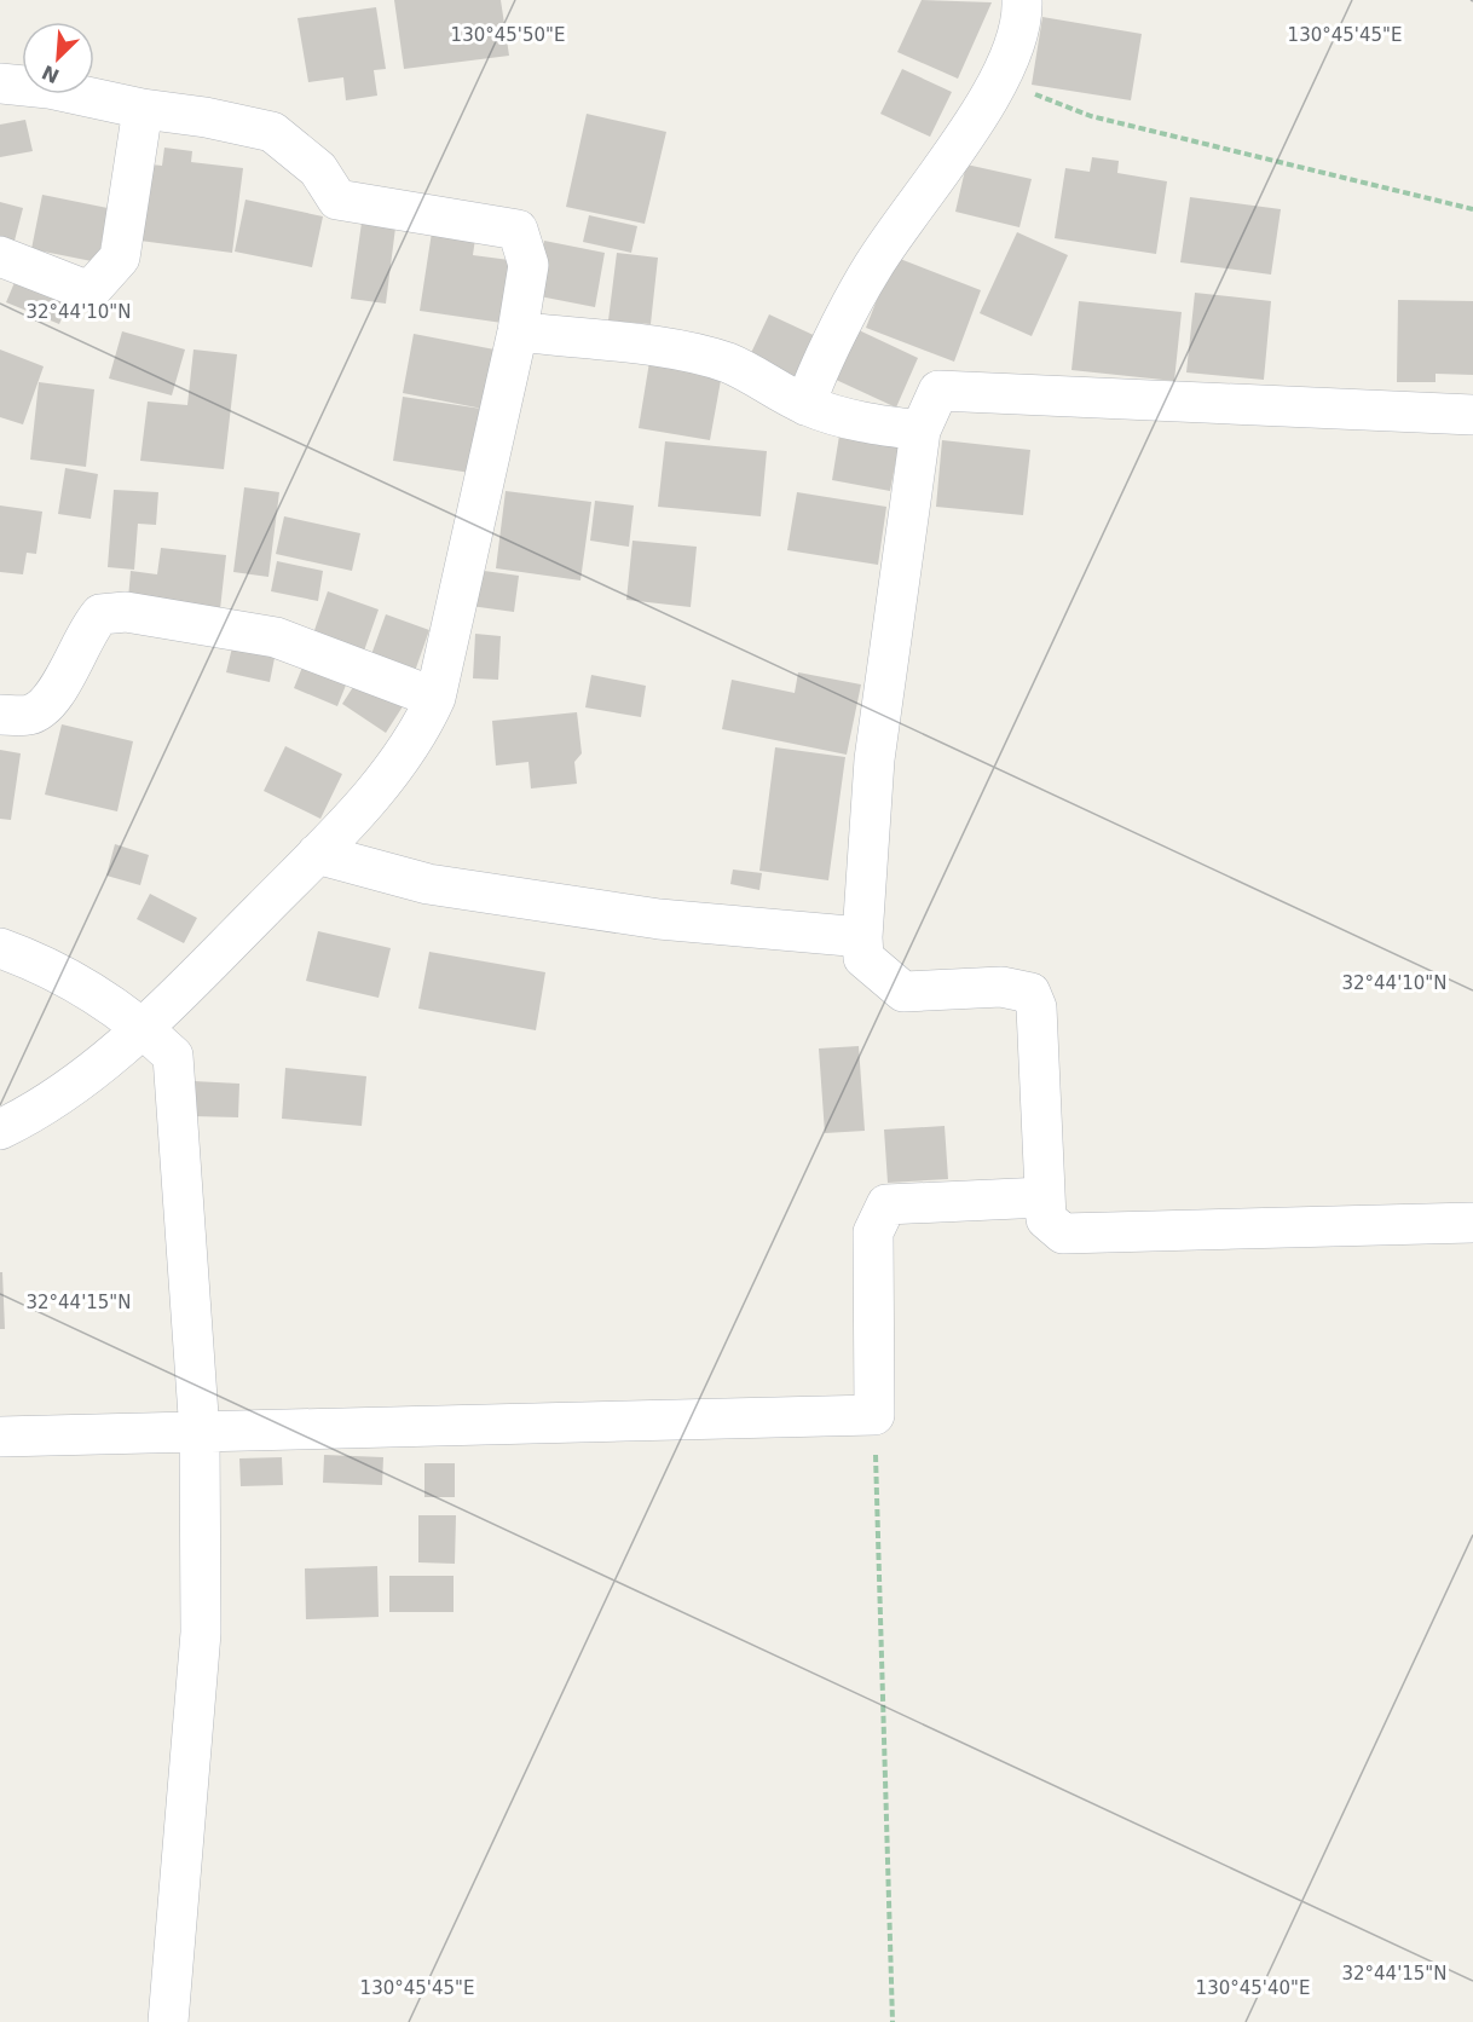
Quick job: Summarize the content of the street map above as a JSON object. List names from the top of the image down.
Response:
{
  "north": "bottom left",
  "coordinates": [
    "130°45'50\"E",
    "130°45'45\"E",
    "32°44'10\"N",
    "32°44'15\"N",
    "130°45'40\"E"
  ]
}
